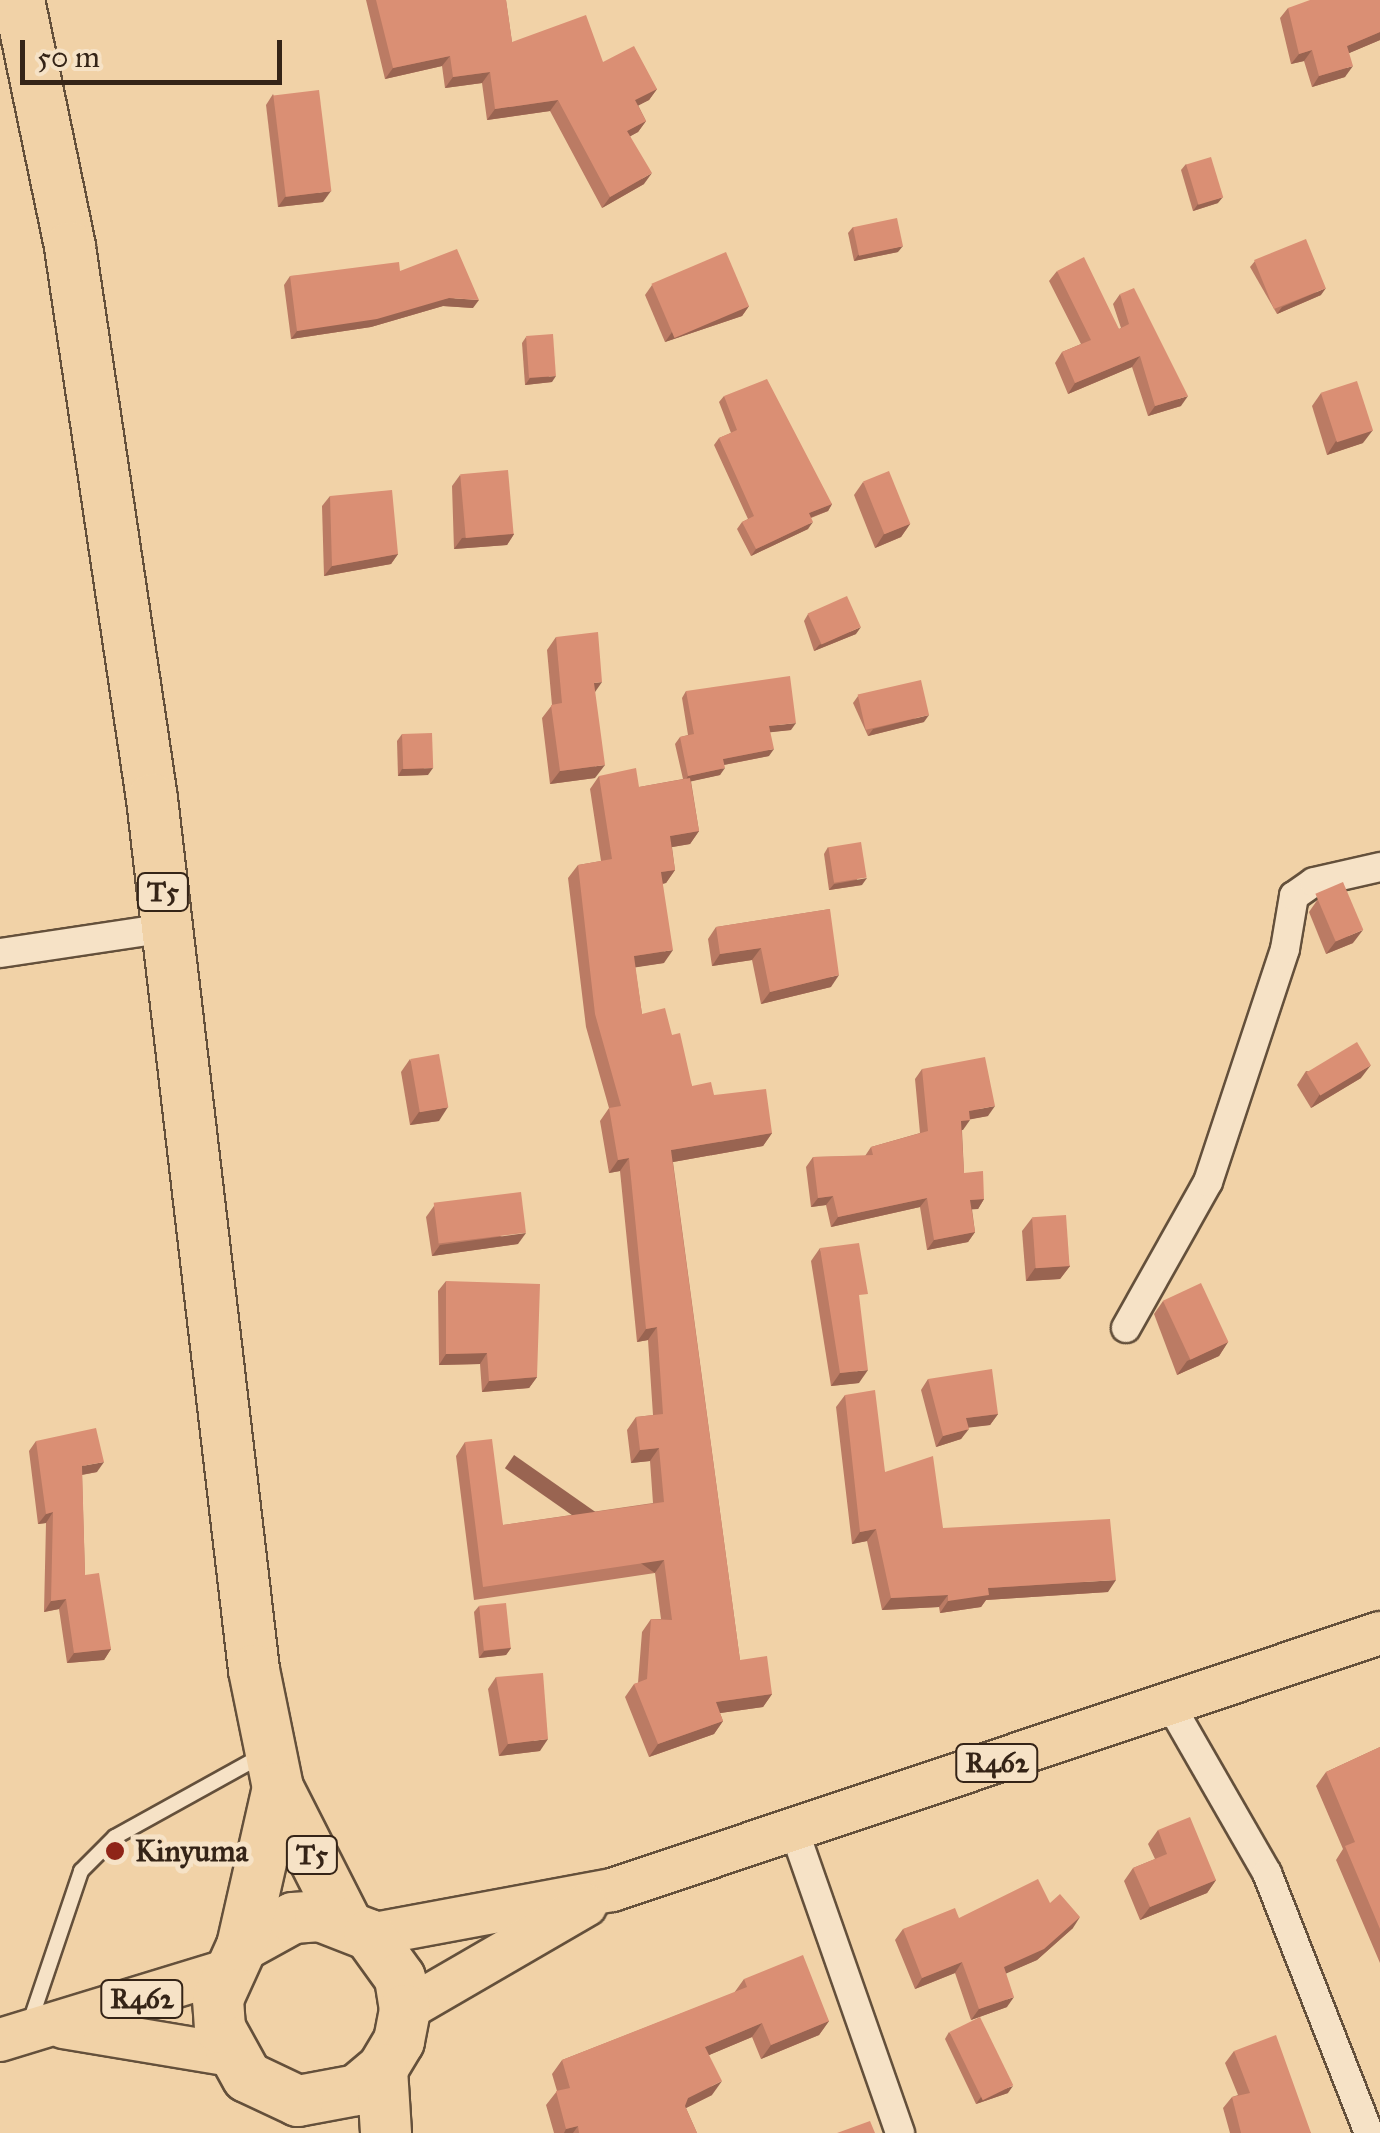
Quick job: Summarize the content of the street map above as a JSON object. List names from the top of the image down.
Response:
{
  "streets": {
    "highway": ["T5"],
    "main road": ["R462"]
  },
  "crossings": [
    ["T5", "R462"]
  ],
  "places": ["Kinyuma"],
  "scale_bar": "50 m"
}
